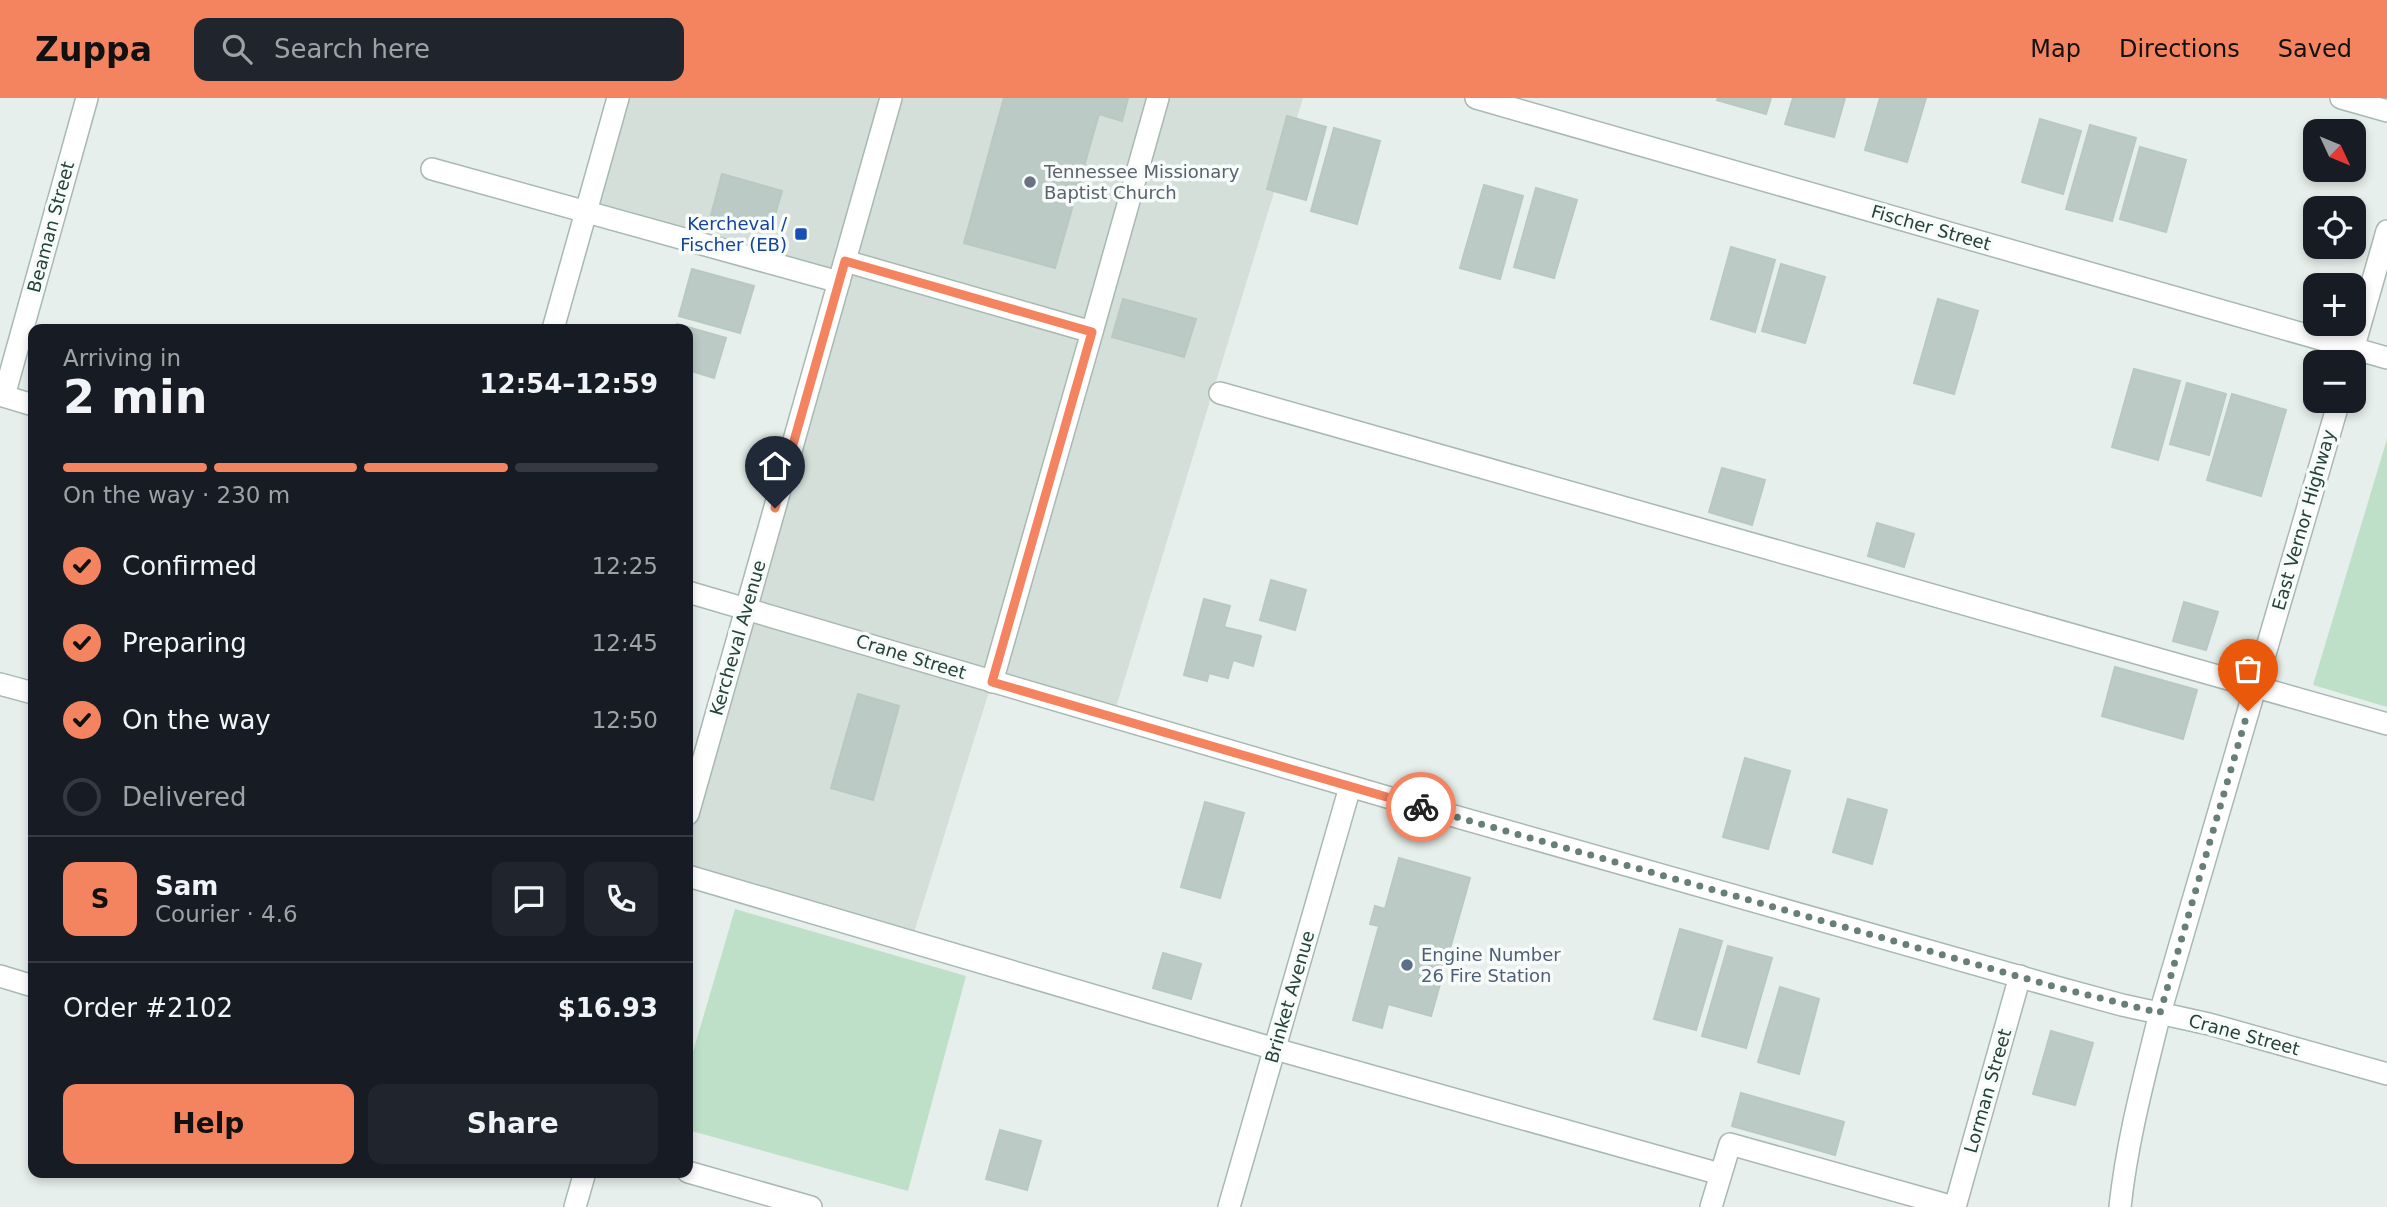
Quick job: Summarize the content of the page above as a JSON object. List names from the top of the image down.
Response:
{
  "streets": {
    "street": [
      "Beaman Street",
      "Fischer Street",
      "East Vernor Highway",
      "Kercheval Avenue",
      "Crane Street",
      "Brinket Avenue",
      "Lorman Street"
    ]
  },
  "crossings": [
    ["East Vernor Highway", "Crane Street"],
    ["Kercheval Avenue", "Crane Street"],
    ["Crane Street", "Brinket Avenue"],
    ["Crane Street", "Lorman Street"]
  ],
  "places": {
    "other": ["Tennessee Missionary Baptist Church", "Engine Number 26 Fire Station"],
    "transit": ["Kercheval / Fischer (EB)"]
  },
  "north": "bottom right",
  "page": {
    "header": "Zuppa",
    "search": "Search here",
    "nav": ["Map", "Directions", "Saved"],
    "map_buttons": ["+", "−"],
    "heading": ["2 min", "Arriving in", "12:54–12:59"],
    "panel": [
      "Sam",
      "Courier · 4.6",
      "Order #2102",
      "$16.93"
    ],
    "bar": "On the way · 230 m",
    "list": [
      ["Confirmed", "12:25"],
      ["Preparing", "12:45"],
      ["On the way", "12:50"],
      "Delivered"
    ],
    "round": "S",
    "buttons": ["Help", "Share"]
  }
}
